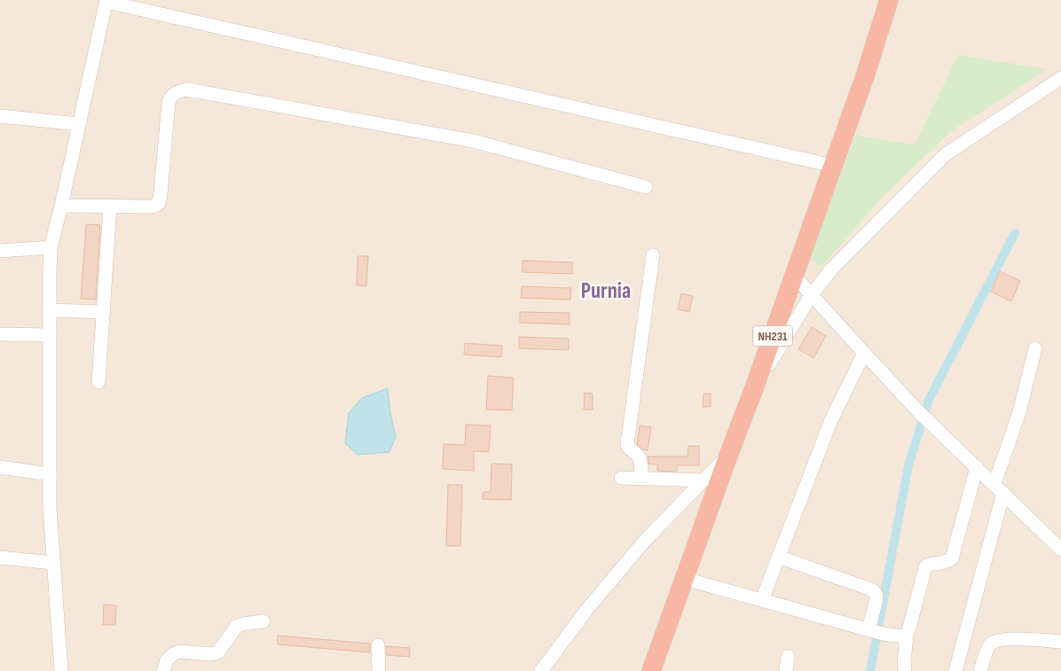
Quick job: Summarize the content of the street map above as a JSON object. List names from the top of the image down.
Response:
{
  "streets": {
    "highway": ["NH231"]
  },
  "districts": ["Purnia"]
}
